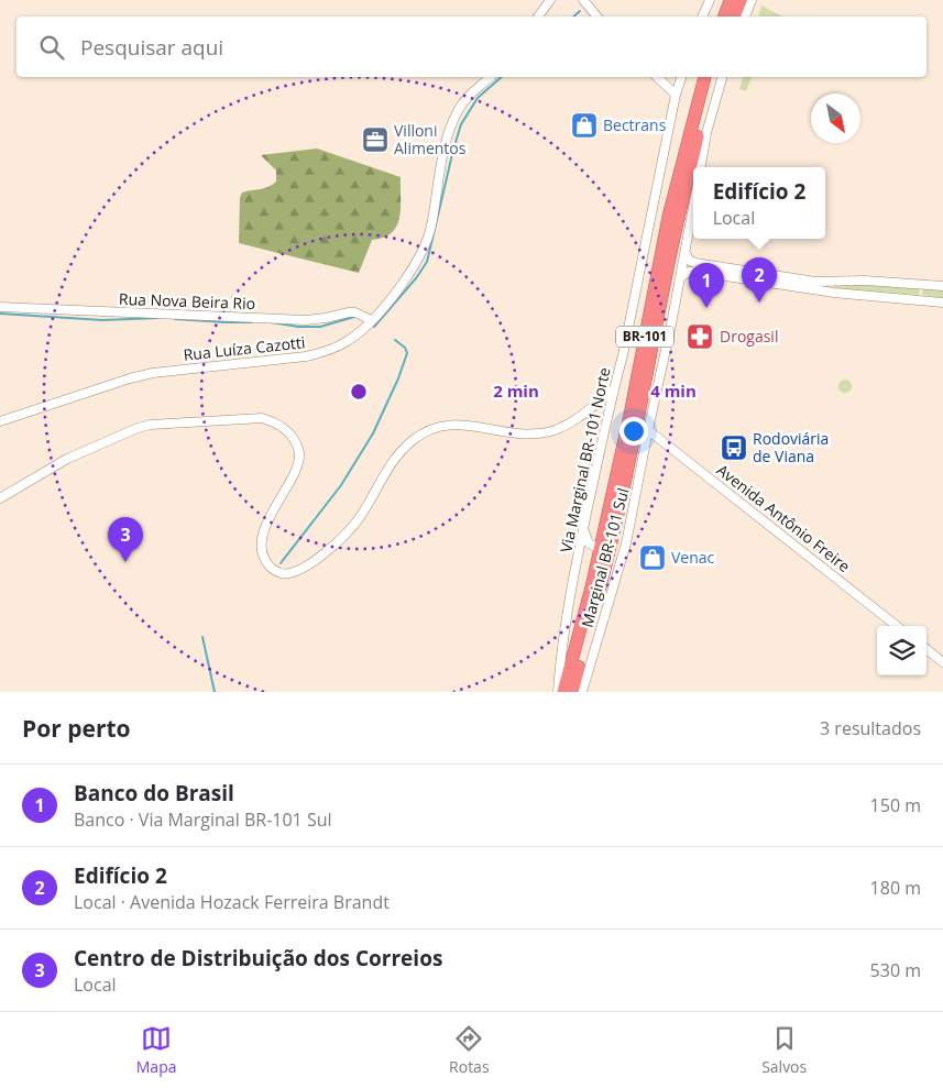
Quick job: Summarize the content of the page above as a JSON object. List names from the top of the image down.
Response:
{
  "streets": {
    "highway": ["BR-101"],
    "street": [
      "Rua Nova Beira Rio",
      "Rua Luíza Cazotti",
      "Via Marginal BR-101 Norte",
      "Avenida Antônio Freire",
      "Marginal BR-101 Sul"
    ]
  },
  "crossings": [
    ["Rua Nova Beira Rio", "Rua Luíza Cazotti"],
    ["Avenida Antônio Freire", "Marginal BR-101 Sul"]
  ],
  "places": {
    "shop": ["Bectrans", "Venac"],
    "office": ["Villoni Alimentos"],
    "pharmacy": ["Drogasil"],
    "bus stop": ["Rodoviária de Viana"]
  },
  "north": "bottom right",
  "page": {
    "search": "Pesquisar aqui",
    "popup": ["Edifício 2", "Local"],
    "pins": ["2", "1", "3"],
    "heading": ["Por perto", "3 resultados"],
    "list": [
      {
        "mark": "1",
        "name": "Banco do Brasil",
        "note": "Banco · Via Marginal BR-101 Sul",
        "value": "150 m"
      },
      {
        "mark": "2",
        "name": "Edifício 2",
        "note": "Local · Avenida Hozack Ferreira Brandt",
        "value": "180 m"
      },
      {
        "mark": "3",
        "name": "Centro de Distribuição dos Correios",
        "note": "Local",
        "value": "530 m"
      }
    ],
    "nav": ["Mapa", "Rotas", "Salvos"]
  },
  "rings": ["2 min", "4 min"]
}
